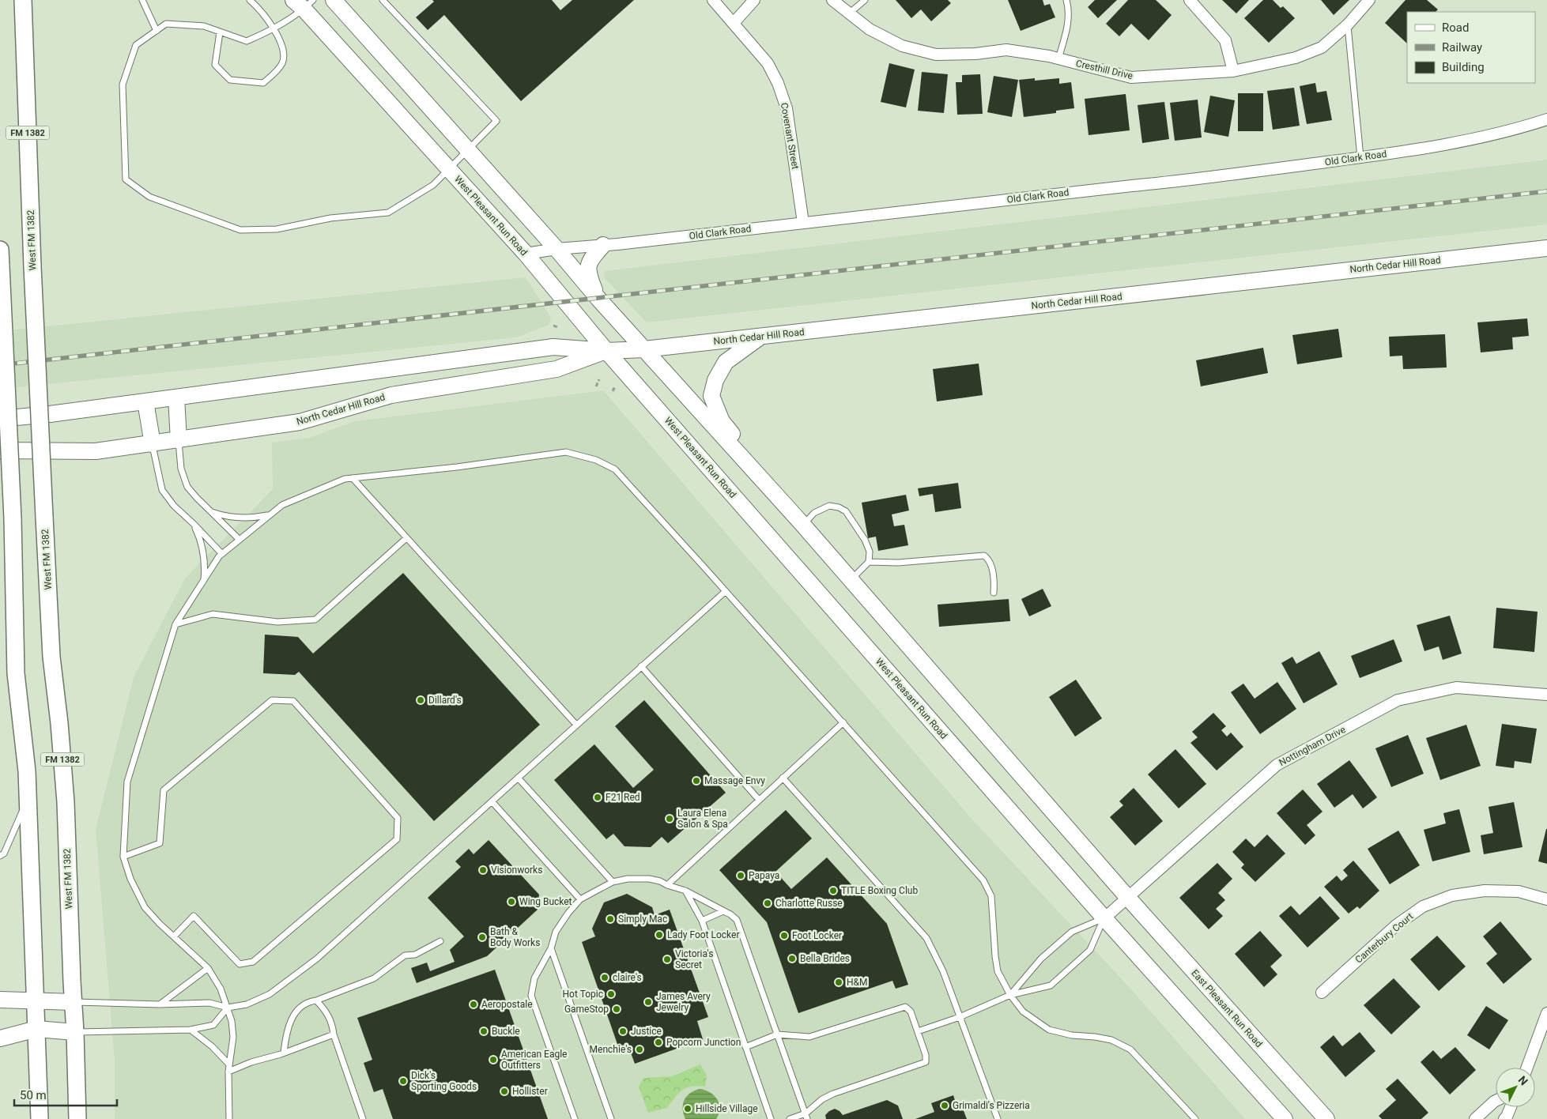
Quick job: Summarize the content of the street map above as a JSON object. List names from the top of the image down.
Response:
{
  "streets": {
    "main road": [
      "FM 1382",
      "West Pleasant Run Road",
      "West FM 1382",
      "North Cedar Hill Road",
      "East Pleasant Run Road"
    ],
    "street": [
      "Cresthill Drive",
      "Covenant Street",
      "Old Clark Road",
      "Nottingham Drive",
      "Canterbury Court"
    ]
  },
  "crossings": [
    ["Covenant Street", "Old Clark Road"],
    ["Old Clark Road", "West Pleasant Run Road"],
    ["West Pleasant Run Road", "North Cedar Hill Road"],
    ["West Pleasant Run Road", "Nottingham Drive"],
    ["Nottingham Drive", "East Pleasant Run Road"]
  ],
  "places": [
    "Dillard's",
    "Massage Envy",
    "F21 Red",
    "Laura Elena Salon & Spa",
    "Visionworks",
    "Papaya",
    "TITLE Boxing Club",
    "Wing Bucket",
    "Charlotte Russe",
    "Simply Mac",
    "Lady Foot Locker",
    "Foot Locker",
    "Bath & Body Works",
    "Bella Brides",
    "Victoria's Secret",
    "claire's",
    "H&M",
    "Hot Topic",
    "James Avery Jewelry",
    "Aeropostale",
    "GameStop",
    "Buckle",
    "Justice",
    "Popcorn Junction",
    "Menchie's",
    "American Eagle Outfitters",
    "Dick's Sporting Goods",
    "Hollister",
    "Grimaldi's Pizzeria",
    "Hillside Village"
  ],
  "legend": ["Road", "Railway", "Building"],
  "scale_bar": "50 m",
  "north": "top right"
}
